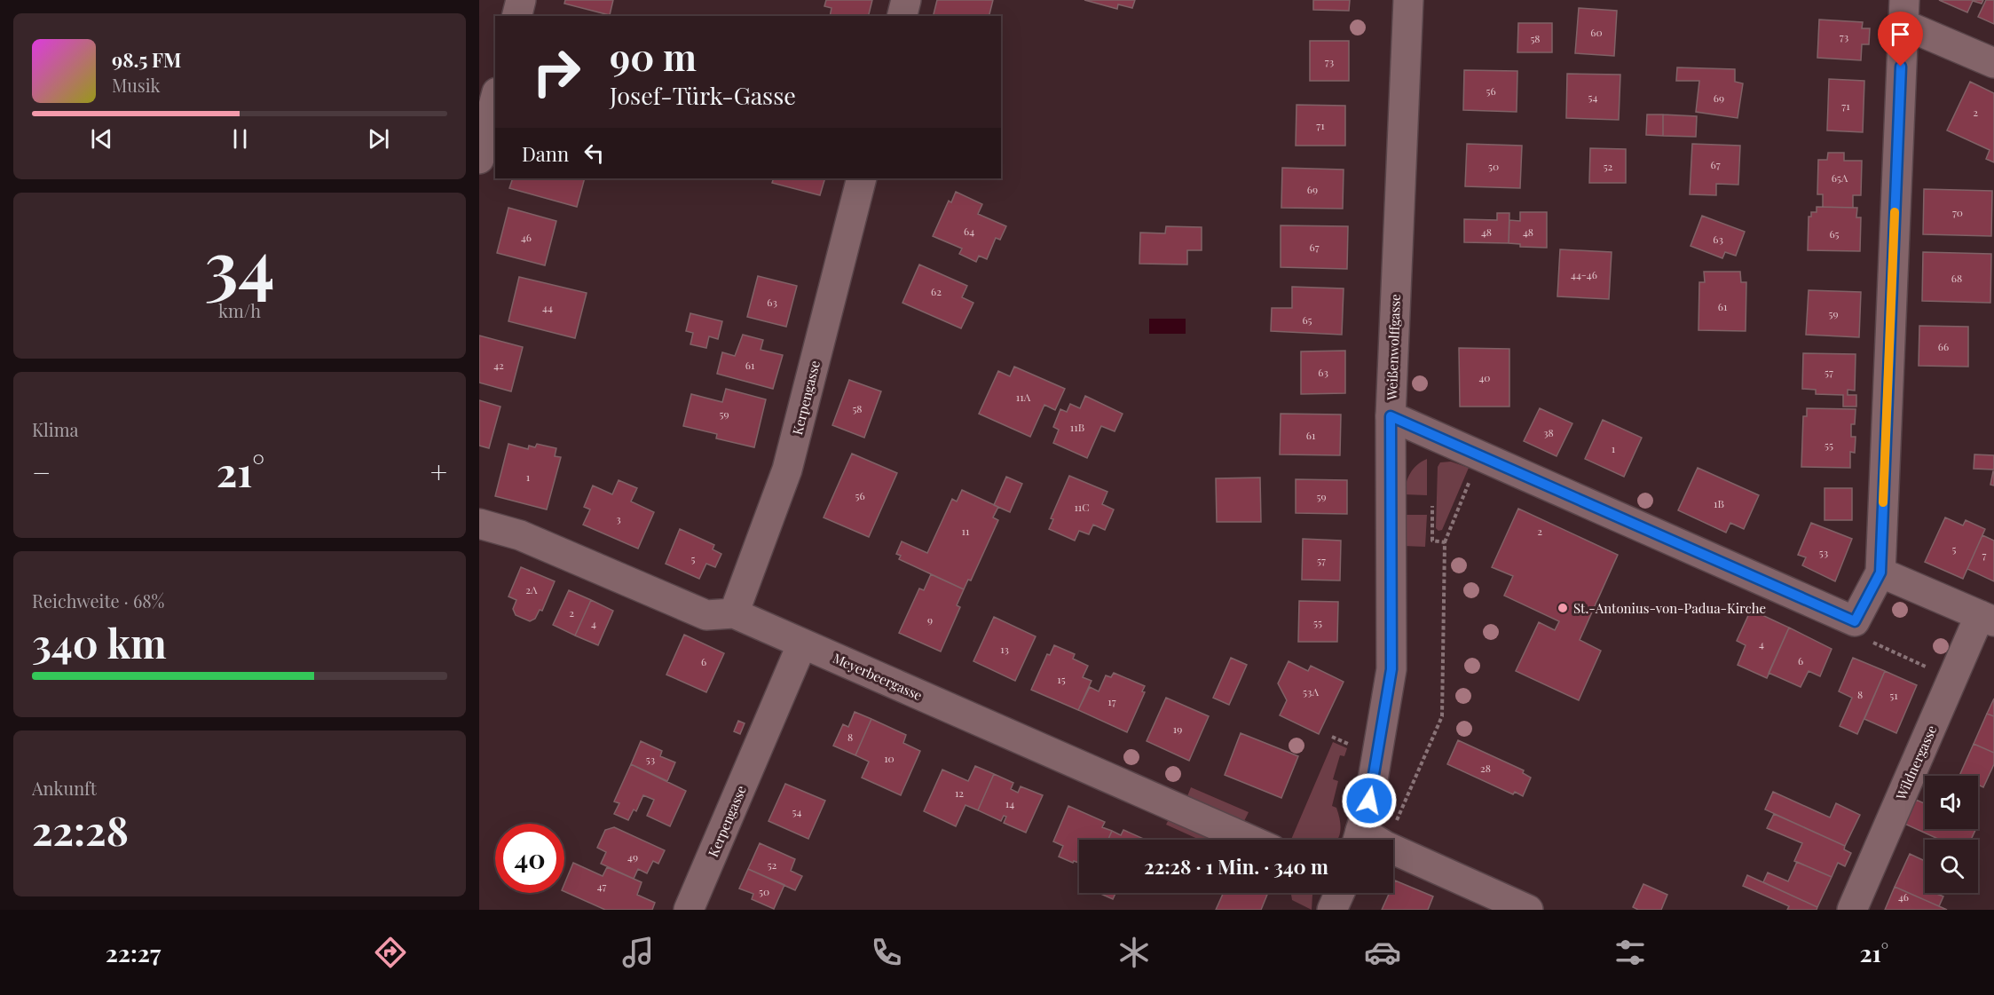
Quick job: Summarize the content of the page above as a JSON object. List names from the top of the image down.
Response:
{
  "streets": {
    "street": [
      "Weißenwolffgasse",
      "Kerpengasse",
      "Meyerbeergasse",
      "Wildnergasse"
    ]
  },
  "crossings": [
    ["Kerpengasse", "Meyerbeergasse"]
  ],
  "places": ["St.-Antonius-von-Padua-Kirche"],
  "house_numbers": [
    "60",
    "73",
    "58",
    "73",
    "56",
    "54",
    "69",
    "71",
    "2",
    "71",
    "67",
    "50",
    "52",
    "65A",
    "69",
    "70",
    "64",
    "48",
    "48",
    "65",
    "46",
    "63",
    "67",
    "44-46",
    "68",
    "62",
    "63",
    "61",
    "44",
    "59",
    "65",
    "66",
    "42",
    "61",
    "63",
    "57",
    "40",
    "11A",
    "58",
    "59",
    "11B",
    "38",
    "61",
    "55",
    "1",
    "1",
    "56",
    "59",
    "1B",
    "11C",
    "3",
    "11",
    "2",
    "5",
    "53",
    "7",
    "5",
    "57",
    "2A",
    "2",
    "9",
    "55",
    "4",
    "4",
    "13",
    "6",
    "6",
    "15",
    "53A",
    "8",
    "51",
    "17",
    "19",
    "8",
    "10",
    "53",
    "28",
    "12",
    "14",
    "54",
    "49",
    "52",
    "47",
    "50",
    "46"
  ],
  "page": {
    "turn": ["90 m", "Josef-Türk-Gasse"],
    "song": ["98.5 FM", "Musik"],
    "then": "Dann",
    "tile": [
      ["34", "km/h"],
      "Klima",
      ["Reichweite · 68%", "340 km"],
      ["Ankunft", "22:28"]
    ],
    "heat": ["−", "21°", "+"],
    "limit": "40",
    "trip": "22:28 · 1 Min. · 340 m",
    "tabs": ["22:27", "21°"]
  }
}
